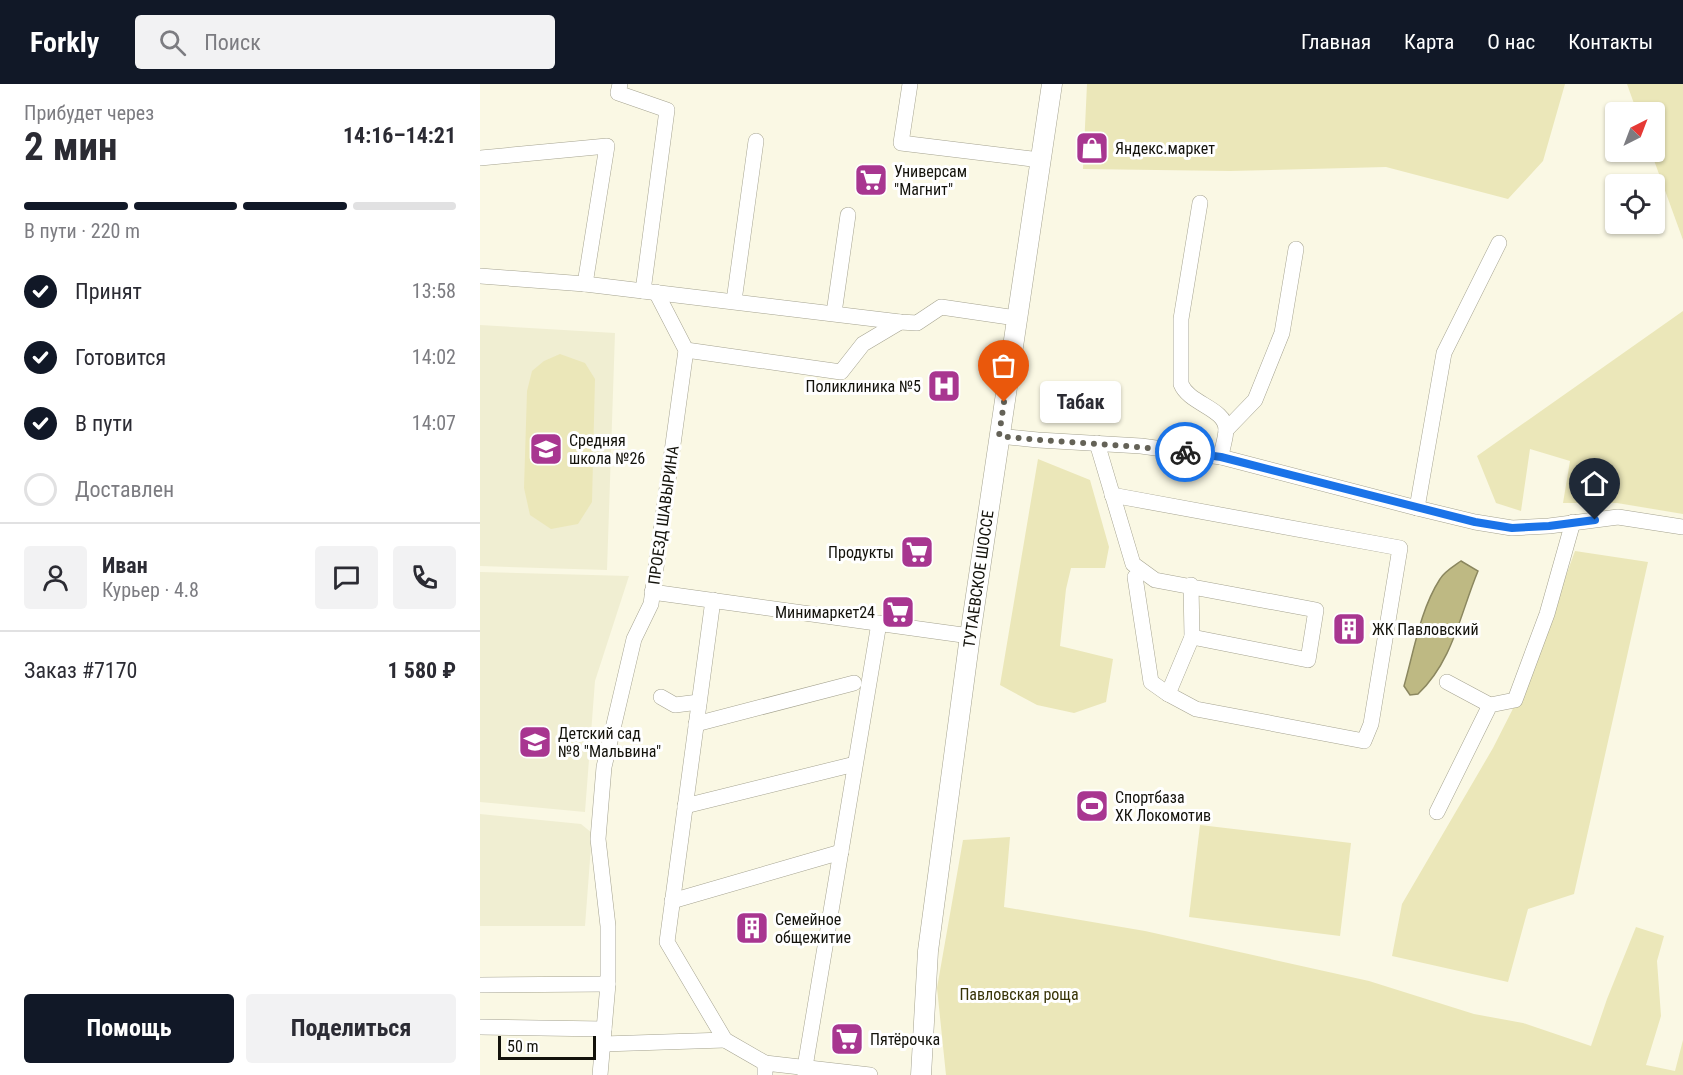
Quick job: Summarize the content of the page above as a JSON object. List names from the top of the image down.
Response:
{
  "streets": {
    "main road": ["ТУТАЕВСКОЕ ШОССЕ"],
    "street": ["ПРОЕЗД ШАВЫРИНА"]
  },
  "parks": ["Павловская роща"],
  "places": {
    "shop": ["Яндекс.маркет"],
    "supermarket": [
      "Универсам \"Магнит\"",
      "Продукты",
      "Минимаркет24",
      "Пятёрочка"
    ],
    "hospital": ["Поликлиника №5"],
    "other": ["Табак"],
    "school or university": ["Средняя школа №26", "Детский сад №8 \"Мальвина\""],
    "building": ["ЖК Павловский", "Семейное общежитие"],
    "sports": ["Спортбаза ХК Локомотив"]
  },
  "scale_bar": "50 m",
  "north": "top right",
  "page": {
    "header": "Forkly",
    "search": "Поиск",
    "nav": [
      "Главная",
      "Карта",
      "О нас",
      "Контакты"
    ],
    "heading": ["2 мин", "Прибудет через", "14:16–14:21"],
    "panel": [
      "Иван",
      "Курьер · 4.8",
      "Заказ #7170",
      "1 580 ₽"
    ],
    "bar": "В пути · 220 m",
    "list": [
      ["Принят", "13:58"],
      ["Готовится", "14:02"],
      ["В пути", "14:07"],
      "Доставлен"
    ],
    "bubble": "Табак",
    "buttons": ["Помощь", "Поделиться"],
    "scale": "50 m"
  }
}
